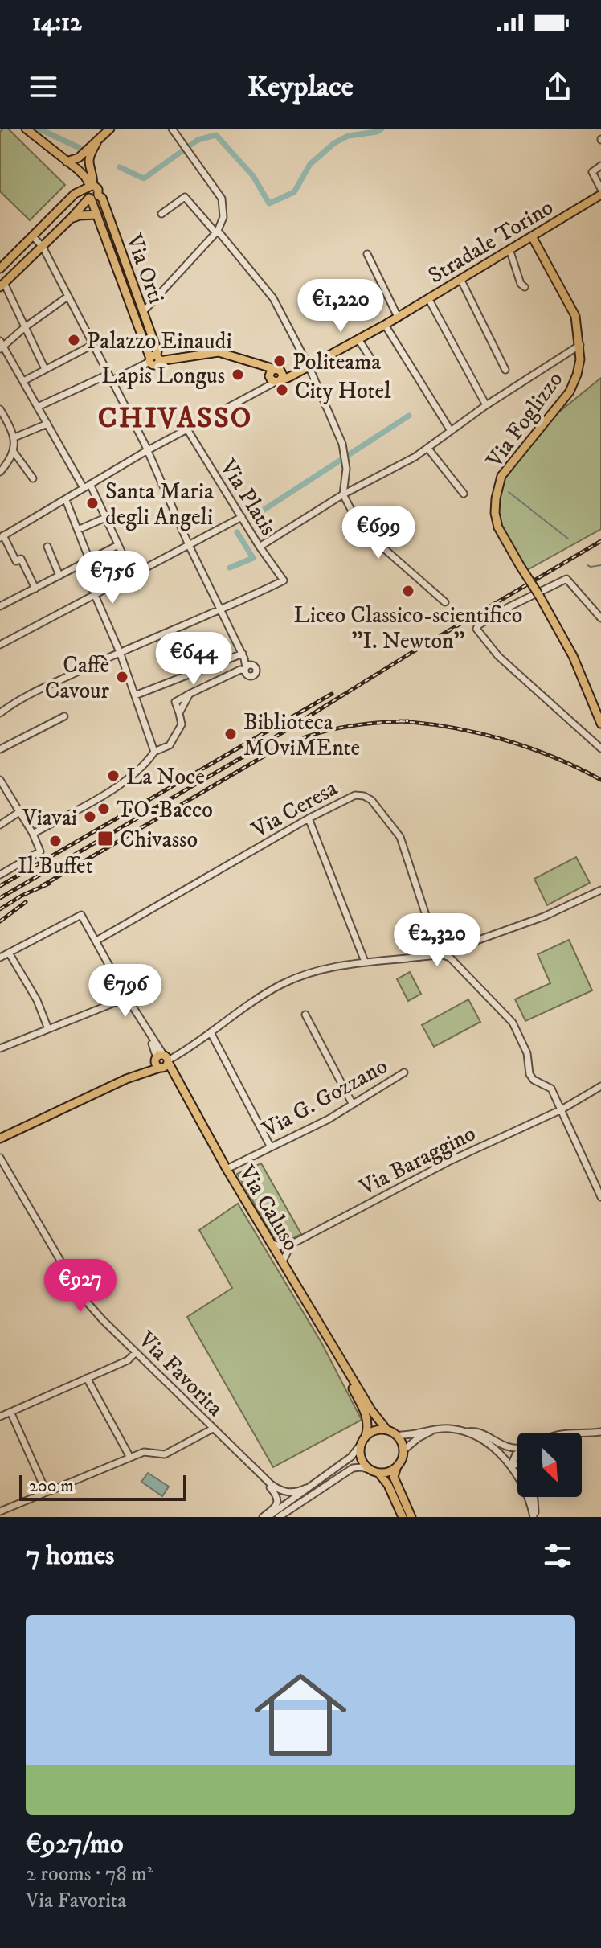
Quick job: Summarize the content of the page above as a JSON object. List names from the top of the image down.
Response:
{
  "streets": {
    "main road": [
      "Stradale Torino",
      "Via Orti",
      "Via Foglizzo",
      "Via Caluso"
    ],
    "street": [
      "Via Platis",
      "Via Ceresa",
      "Via G. Gozzano",
      "Via Baraggino",
      "Via Favorita"
    ]
  },
  "crossings": [
    ["Stradale Torino", "Via Foglizzo"],
    ["Via Ceresa", "Via Caluso"],
    ["Via G. Gozzano", "Via Caluso"],
    ["Via Baraggino", "Via Caluso"]
  ],
  "districts": ["CHIVASSO"],
  "places": {
    "other": [
      "Palazzo Einaudi",
      "Politeama",
      "Lapis Longus",
      "City Hotel",
      "Santa Maria degli Angeli",
      "Liceo Classico-scientifico \"I. Newton\"",
      "Caffè Cavour",
      "Biblioteca MOviMEnte",
      "La Noce",
      "TO-Bacco",
      "Viavai",
      "Il Buffet"
    ],
    "transit": ["Chivasso"]
  },
  "scale_bar": "200 m",
  "north": "bottom right",
  "page": {
    "status": "14:12",
    "header": "Keyplace",
    "price": [
      "€1,220",
      "€699",
      "€756",
      "€644",
      "€2,320",
      "€796",
      "€927"
    ],
    "scale": "200 m",
    "heading": "7 homes",
    "list": [
      {
        "name": "€927/mo",
        "note": "2 rooms · 78 m² · Via Favorita"
      }
    ]
  }
}
